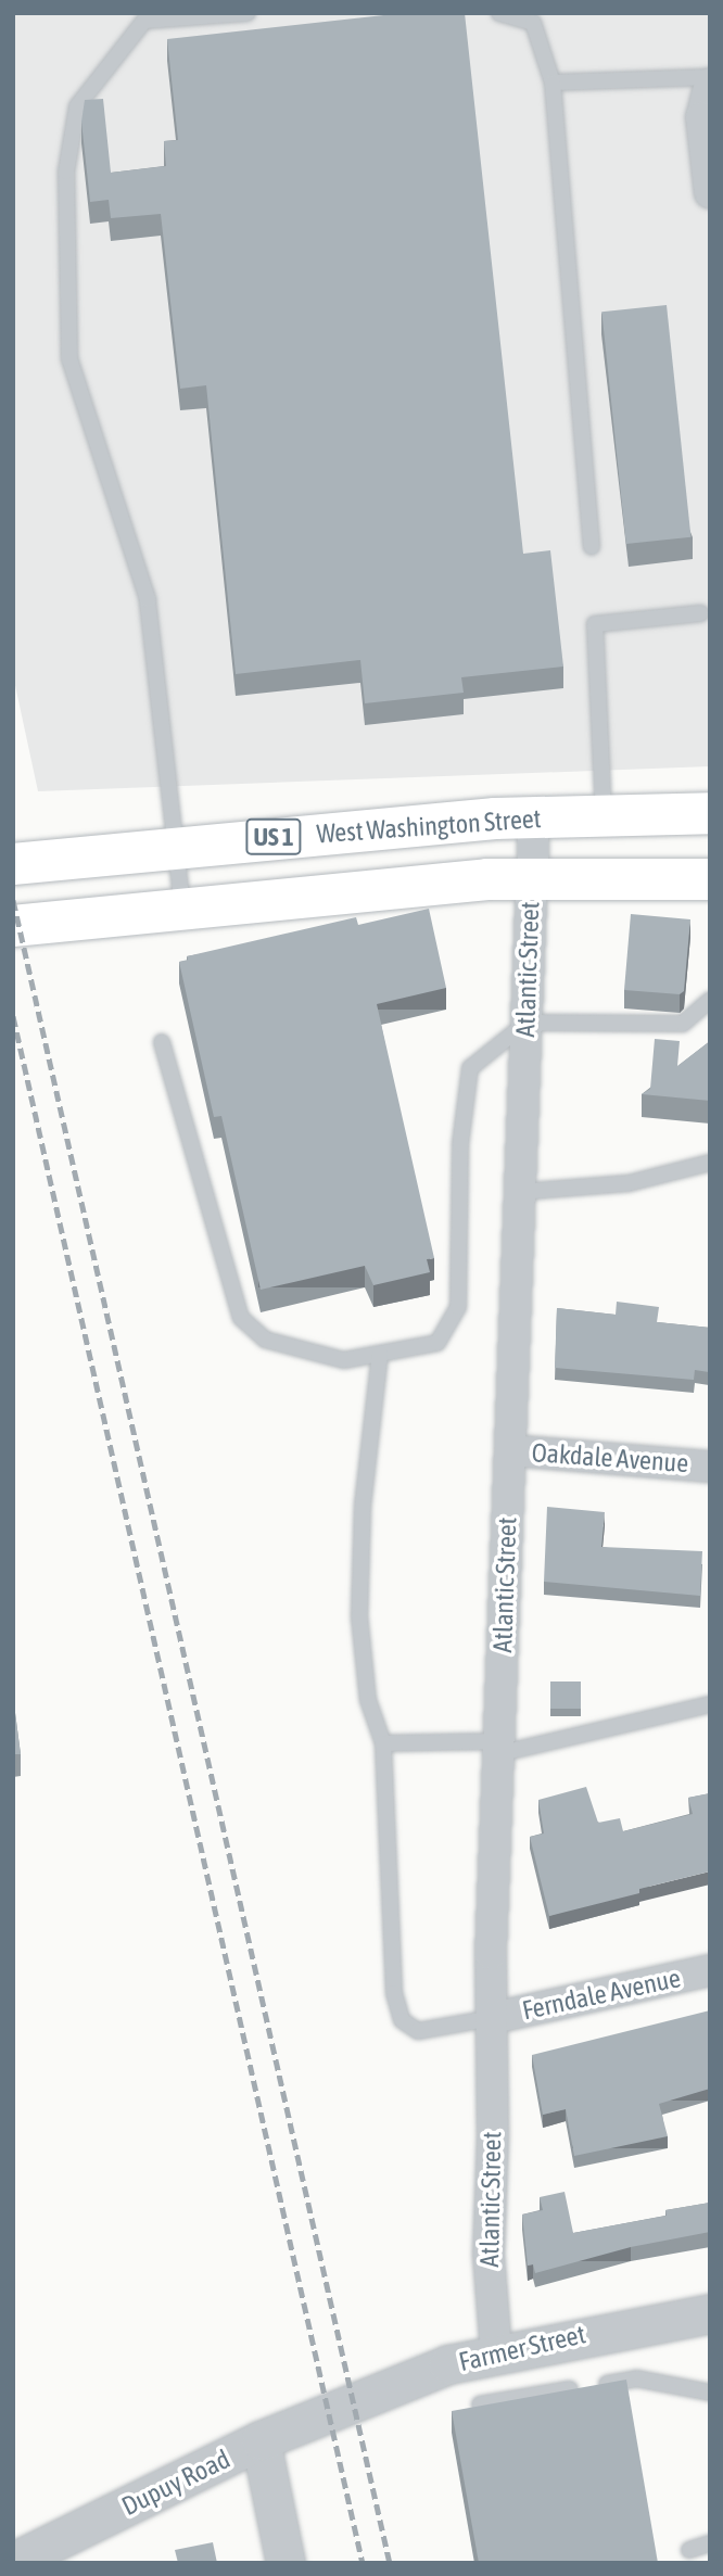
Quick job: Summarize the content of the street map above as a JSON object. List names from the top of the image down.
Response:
{
  "streets": {
    "main road": ["West Washington Street", "US 1"],
    "street": [
      "Atlantic Street",
      "Oakdale Avenue",
      "Ferndale Avenue",
      "Farmer Street",
      "Dupuy Road"
    ]
  },
  "crossings": [
    ["West Washington Street", "Atlantic Street"],
    ["US 1", "Atlantic Street"],
    ["Atlantic Street", "Oakdale Avenue"],
    ["Atlantic Street", "Ferndale Avenue"],
    ["Atlantic Street", "Farmer Street"],
    ["Farmer Street", "Dupuy Road"]
  ]
}
